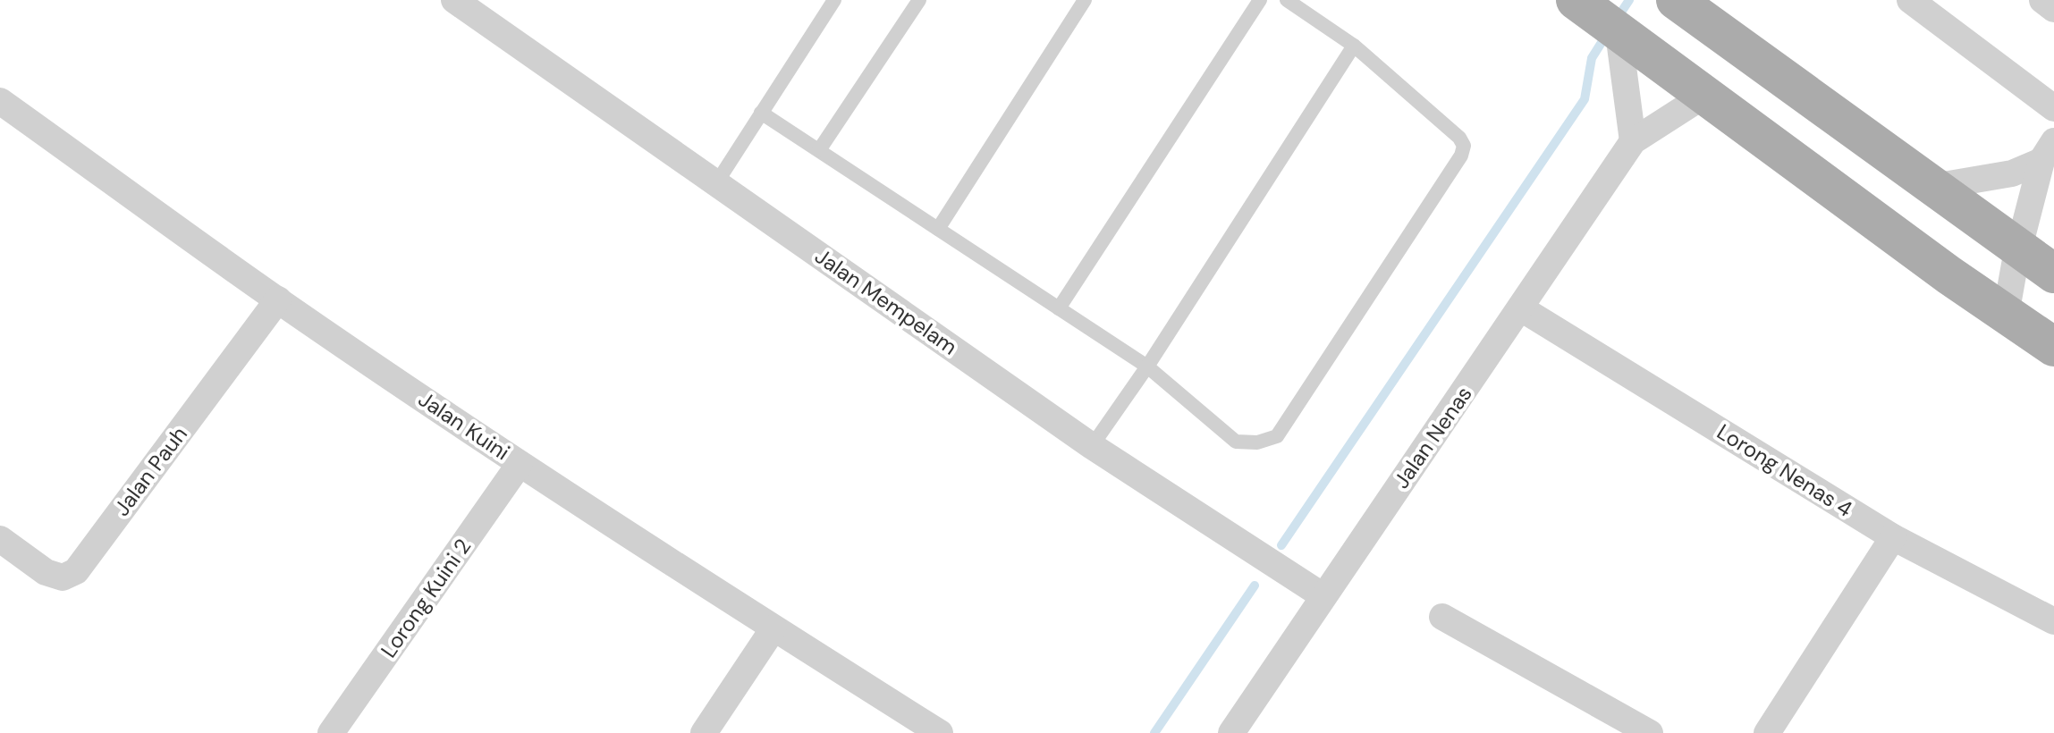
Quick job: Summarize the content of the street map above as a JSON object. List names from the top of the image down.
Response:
{
  "streets": {
    "street": [
      "Jalan Mempelam",
      "Jalan Kuini",
      "Jalan Nenas",
      "Lorong Nenas 4",
      "Jalan Pauh",
      "Lorong Kuini 2"
    ]
  },
  "crossings": [
    ["Jalan Mempelam", "Jalan Nenas"],
    ["Jalan Kuini", "Jalan Pauh"],
    ["Jalan Kuini", "Lorong Kuini 2"],
    ["Jalan Nenas", "Lorong Nenas 4"]
  ]
}
